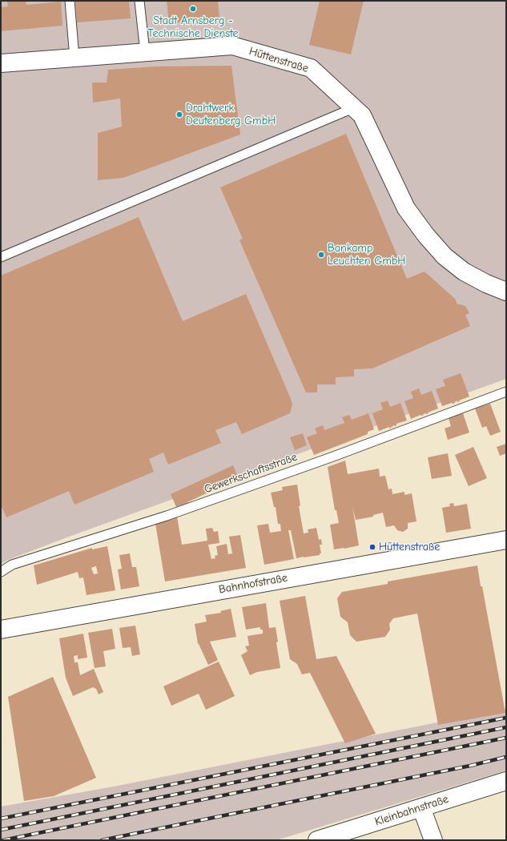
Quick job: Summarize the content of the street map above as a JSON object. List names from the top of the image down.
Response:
{
  "streets": {
    "street": ["Hüttenstraße", "Bahnhofstraße", "Kleinbahnstraße"],
    "lane": ["Gewerkschaftsstraße"]
  },
  "places": [
    "Stadt Arnsberg - Technische Dienste",
    "Drahtwerk Deutenberg GmbH",
    "Bankamp Leuchten GmbH",
    "Hüttenstraße"
  ]
}
